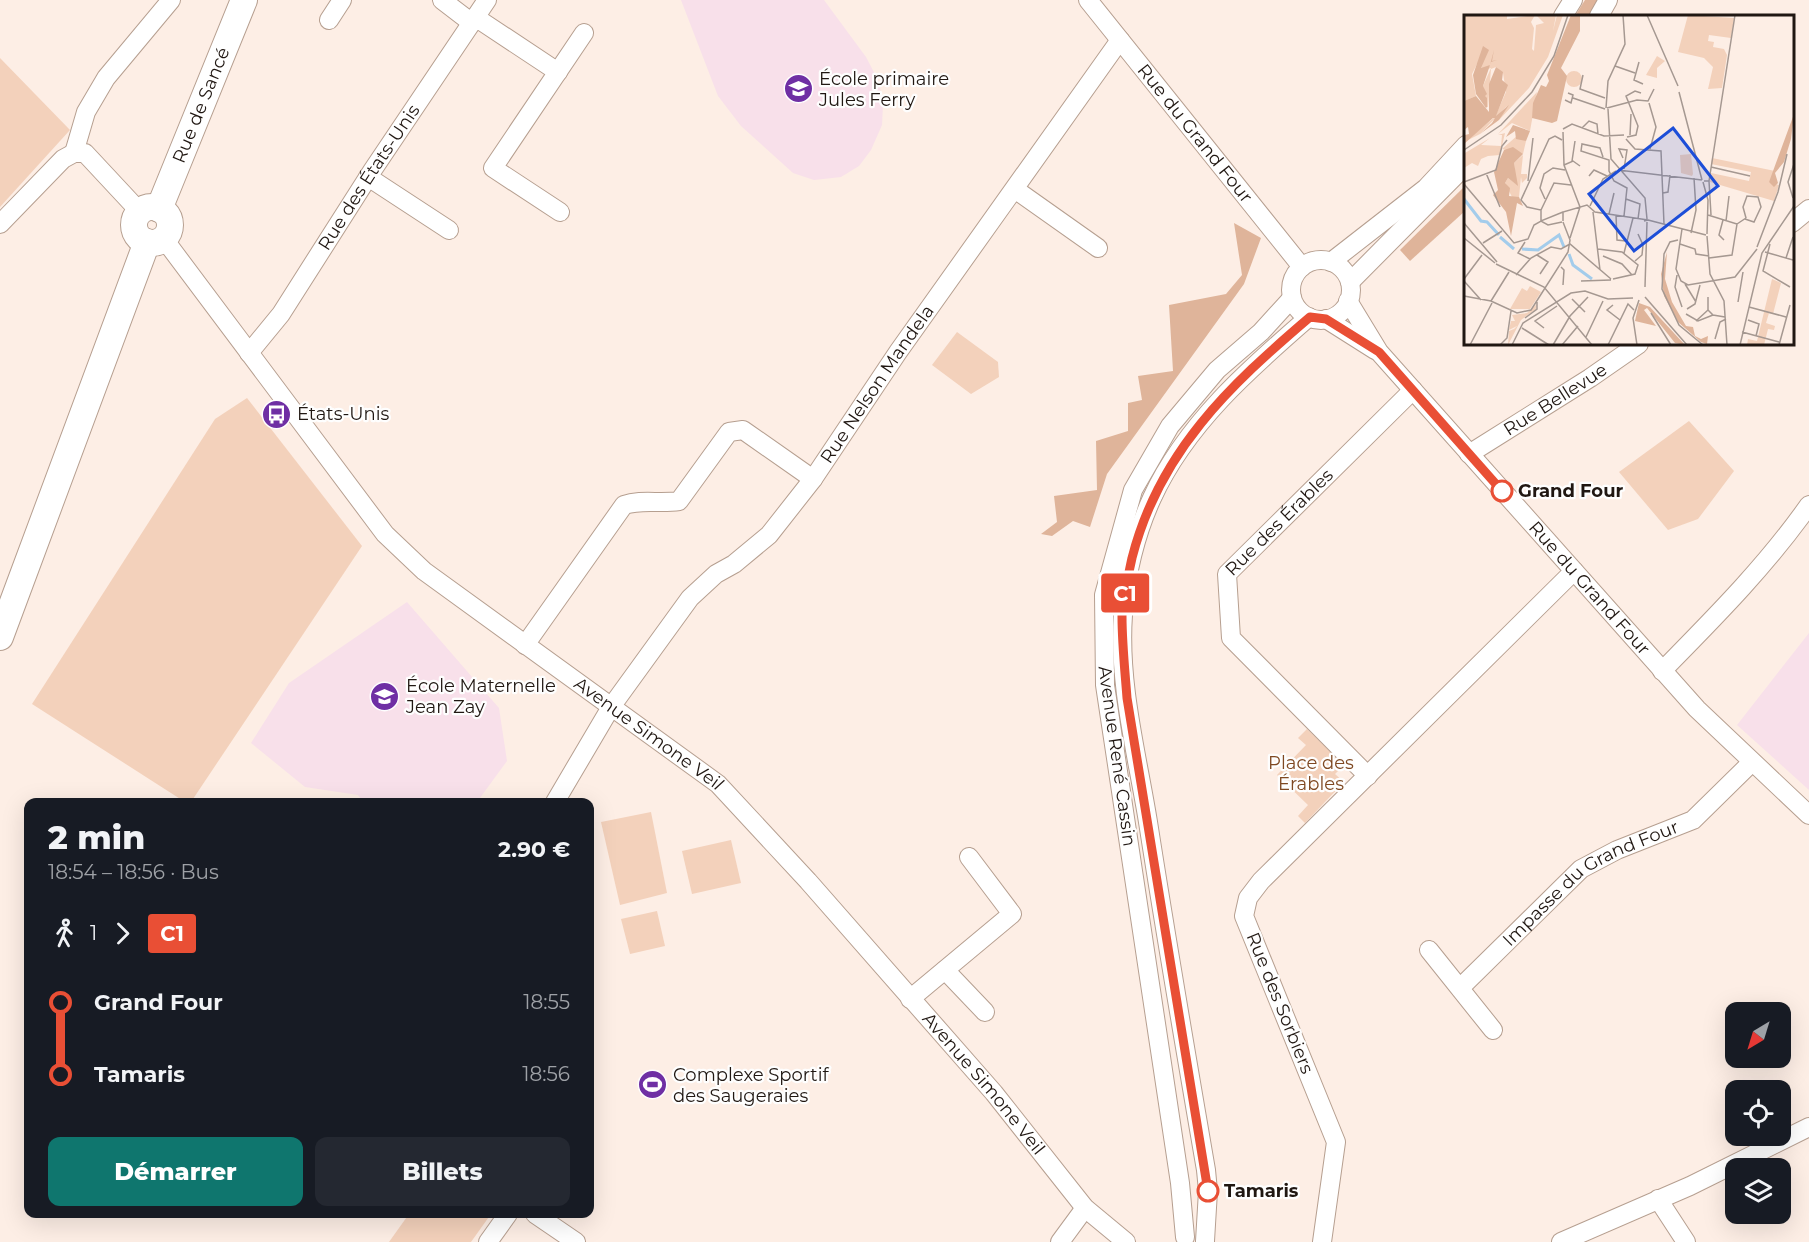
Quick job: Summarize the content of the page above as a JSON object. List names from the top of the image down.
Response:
{
  "streets": {
    "street": [
      "Rue de Sancé",
      "Rue du Grand Four",
      "Rue des États-Unis",
      "Rue Nelson Mandela",
      "Rue Bellevue",
      "Rue des Érables",
      "Avenue Simone Veil",
      "Avenue René Cassin",
      "Impasse du Grand Four",
      "Rue des Sorbiers"
    ]
  },
  "crossings": [
    ["Rue du Grand Four", "Rue Nelson Mandela"],
    ["Rue du Grand Four", "Rue Bellevue"],
    ["Rue du Grand Four", "Rue des Érables"],
    ["Rue du Grand Four", "Avenue René Cassin"],
    ["Rue du Grand Four", "Impasse du Grand Four"],
    ["Rue du Grand Four", "Rue des Sorbiers"],
    ["Rue des États-Unis", "Avenue Simone Veil"],
    ["Rue Nelson Mandela", "Avenue Simone Veil"],
    ["Rue des Érables", "Rue des Sorbiers"]
  ],
  "parks": ["Place des Érables"],
  "places": {
    "school or university": ["École primaire Jules Ferry", "École Maternelle Jean Zay"],
    "bus stop": ["États-Unis"],
    "other": ["Grand Four", "Tamaris"],
    "sports": ["Complexe Sportif des Saugeraies"]
  },
  "lines": ["bus line C1"],
  "north": "bottom left",
  "page": {
    "on_map": "C1",
    "heading": ["2 min", "18:54 – 18:56 · Bus", "2.90 €"],
    "legs": ["1", "C1"],
    "list": [
      {
        "name": "Grand Four",
        "value": "18:55"
      },
      {
        "name": "Tamaris",
        "value": "18:56"
      }
    ],
    "buttons": ["Démarrer", "Billets"]
  }
}
